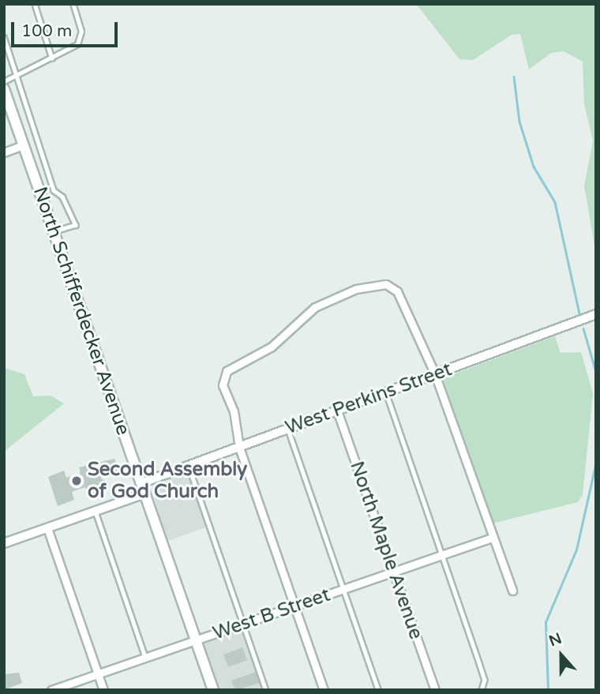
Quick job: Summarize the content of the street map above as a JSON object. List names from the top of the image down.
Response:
{
  "streets": {
    "main road": ["North Schifferdecker Avenue"],
    "street": ["West Perkins Street", "North Maple Avenue", "West B Street"]
  },
  "crossings": [
    ["North Schifferdecker Avenue", "West Perkins Street"],
    ["North Schifferdecker Avenue", "West B Street"],
    ["West Perkins Street", "North Maple Avenue"],
    ["North Maple Avenue", "West B Street"]
  ],
  "places": ["Second Assembly of God Church"],
  "scale_bar": "100 m",
  "north": "top"
}
